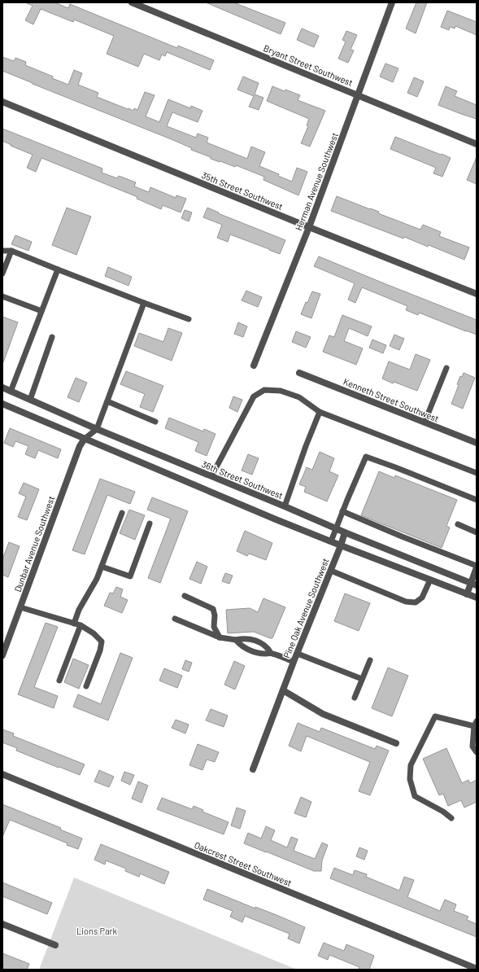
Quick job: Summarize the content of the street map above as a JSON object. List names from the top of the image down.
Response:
{
  "streets": {
    "street": [
      "Bryant Street Southwest",
      "Herman Avenue Southwest",
      "35th Street Southwest",
      "Kenneth Street Southwest",
      "36th Street Southwest",
      "Dunbar Avenue Southwest",
      "Pine Oak Avenue Southwest",
      "Oakcrest Street Southwest"
    ]
  },
  "crossings": [
    ["Bryant Street Southwest", "Herman Avenue Southwest"],
    ["Herman Avenue Southwest", "35th Street Southwest"],
    ["36th Street Southwest", "Pine Oak Avenue Southwest"]
  ],
  "parks": ["Lions Park"]
}
